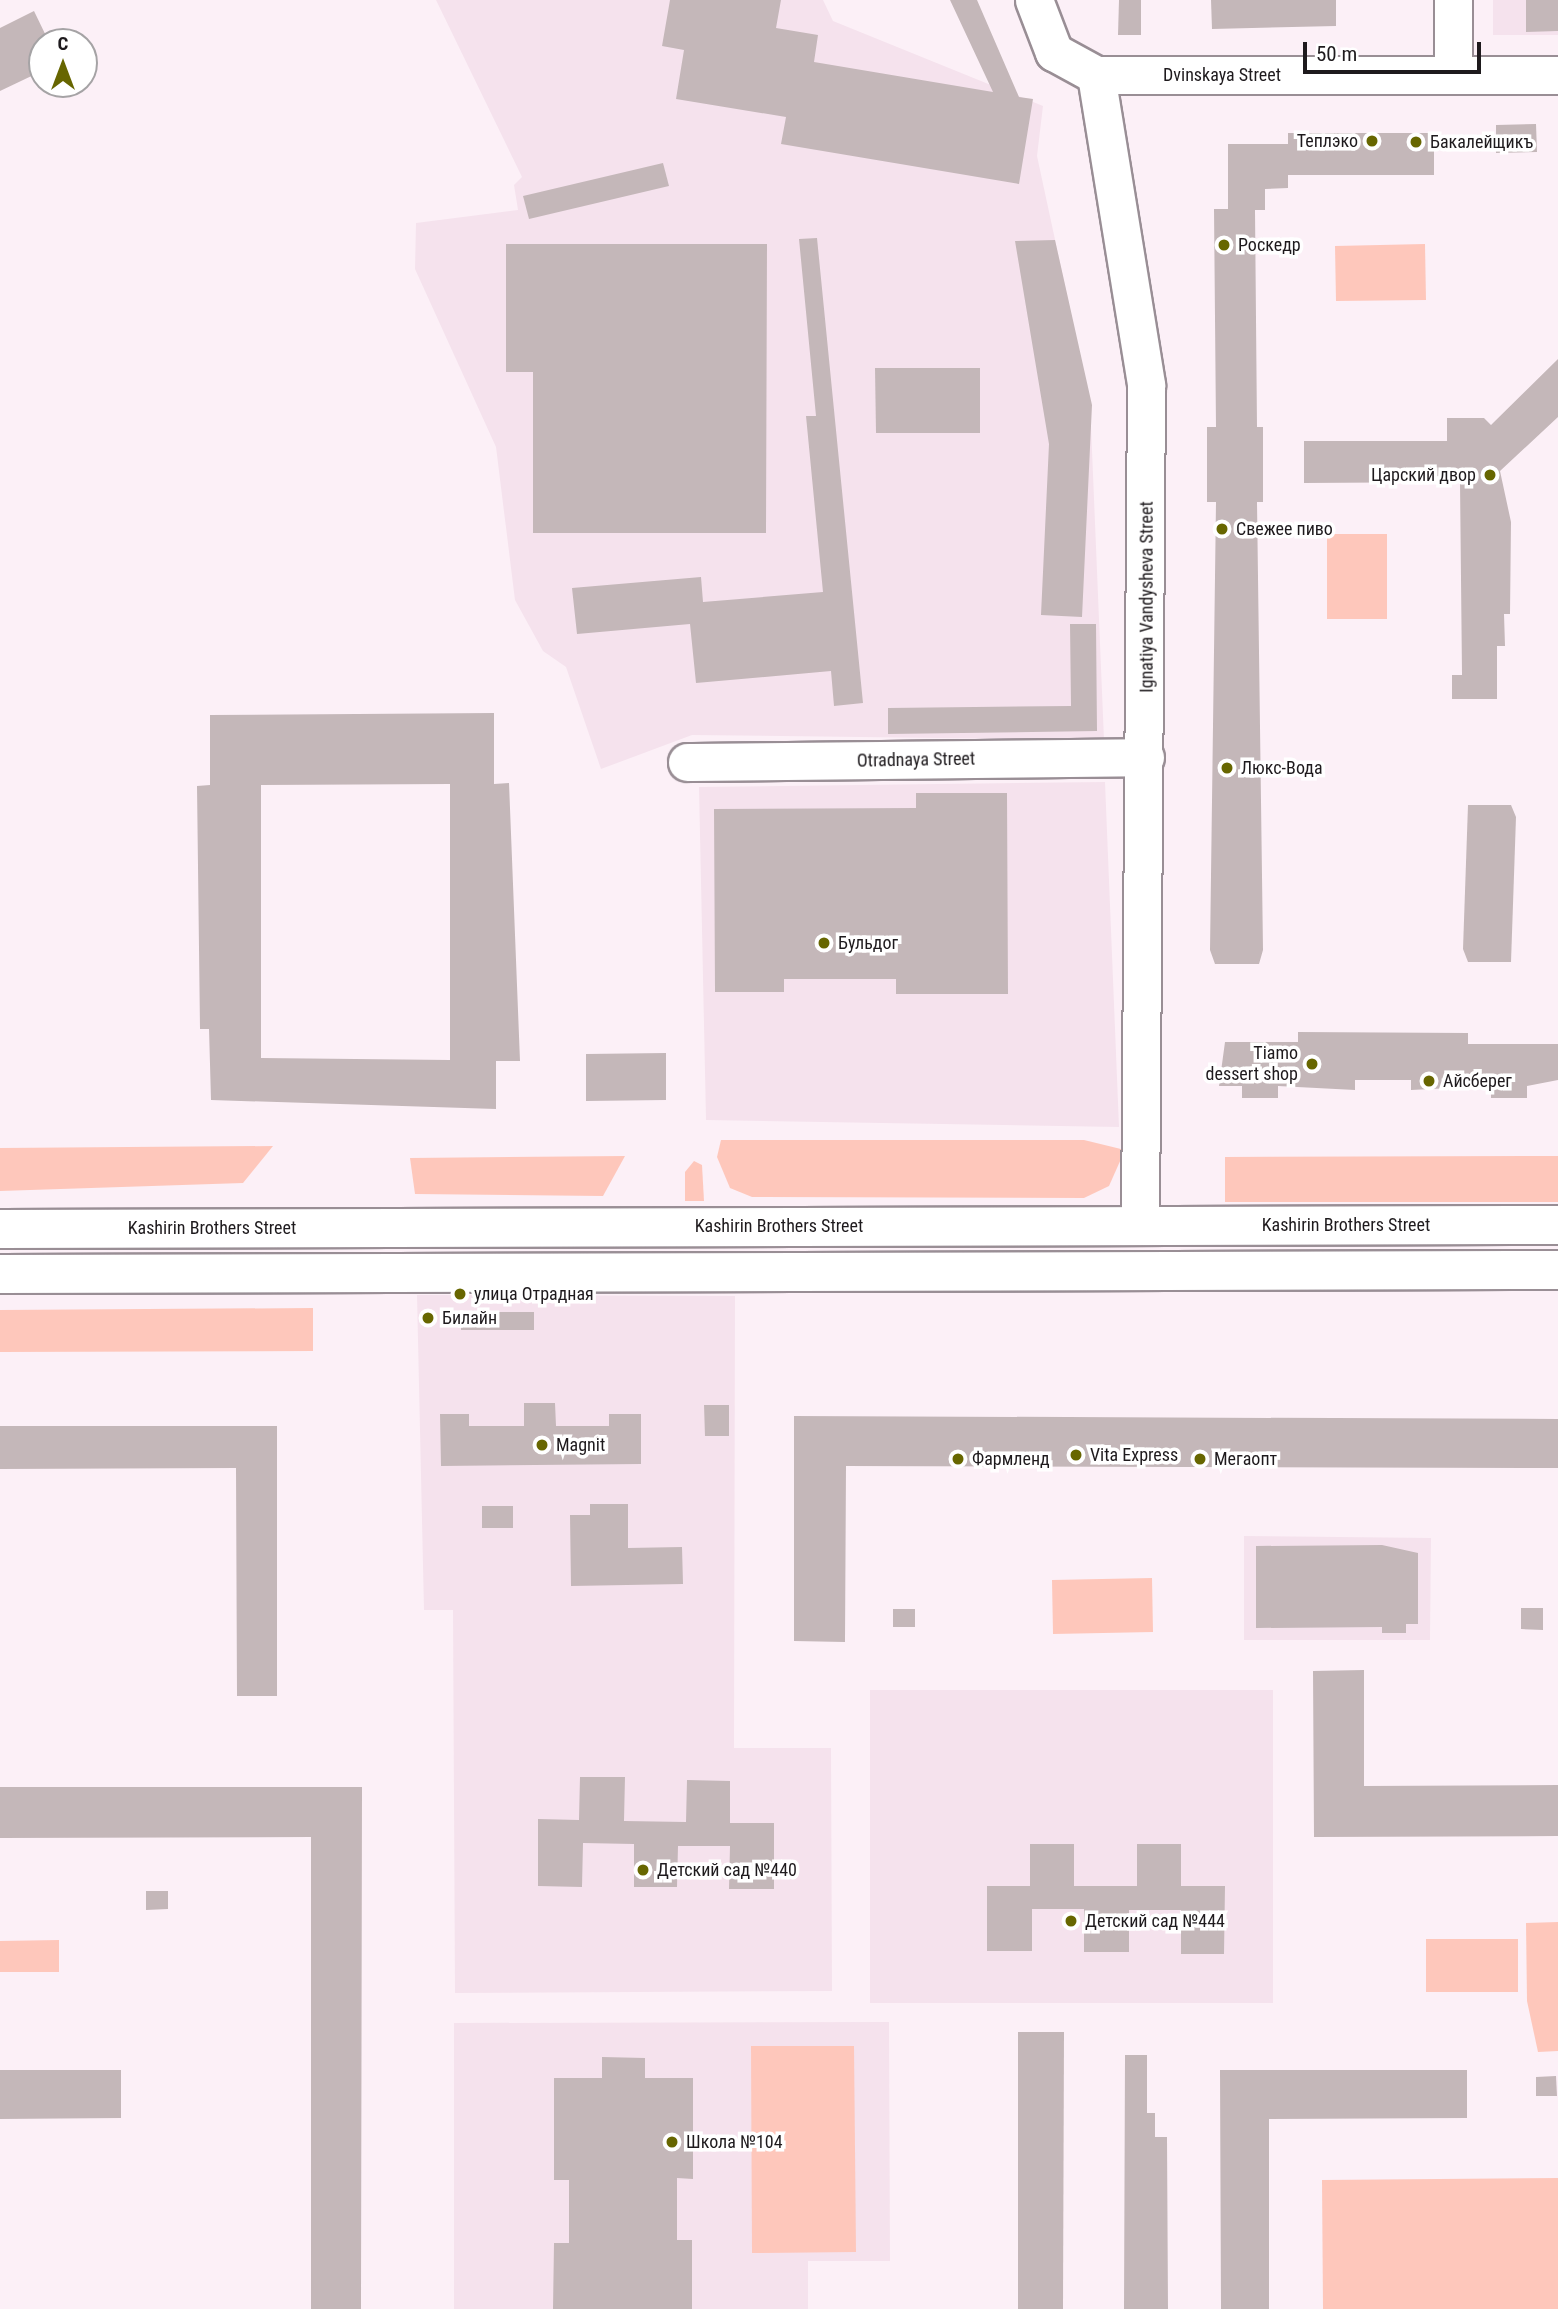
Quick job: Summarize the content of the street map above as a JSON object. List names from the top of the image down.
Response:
{
  "streets": {
    "main road": ["Kashirin Brothers Street"],
    "street": ["Dvinskaya Street", "Ignatiya Vandysheva Street", "Otradnaya Street"]
  },
  "crossings": [
    ["Dvinskaya Street", "Ignatiya Vandysheva Street"],
    ["Ignatiya Vandysheva Street", "Otradnaya Street"],
    ["Ignatiya Vandysheva Street", "Kashirin Brothers Street"]
  ],
  "places": [
    "Теплэко",
    "Бакалейщикъ",
    "Роскедр",
    "Царский двор",
    "Свежее пиво",
    "Люкс-Вода",
    "Бульдог",
    "Tiamo dessert shop",
    "Айсберег",
    "улица Отрадная",
    "Билайн",
    "Magnit",
    "Vita Express",
    "Фармленд",
    "Мегаопт",
    "Детский сад №440",
    "Детский сад №444",
    "Школа №104"
  ],
  "scale_bar": "50 m",
  "north": "top"
}
